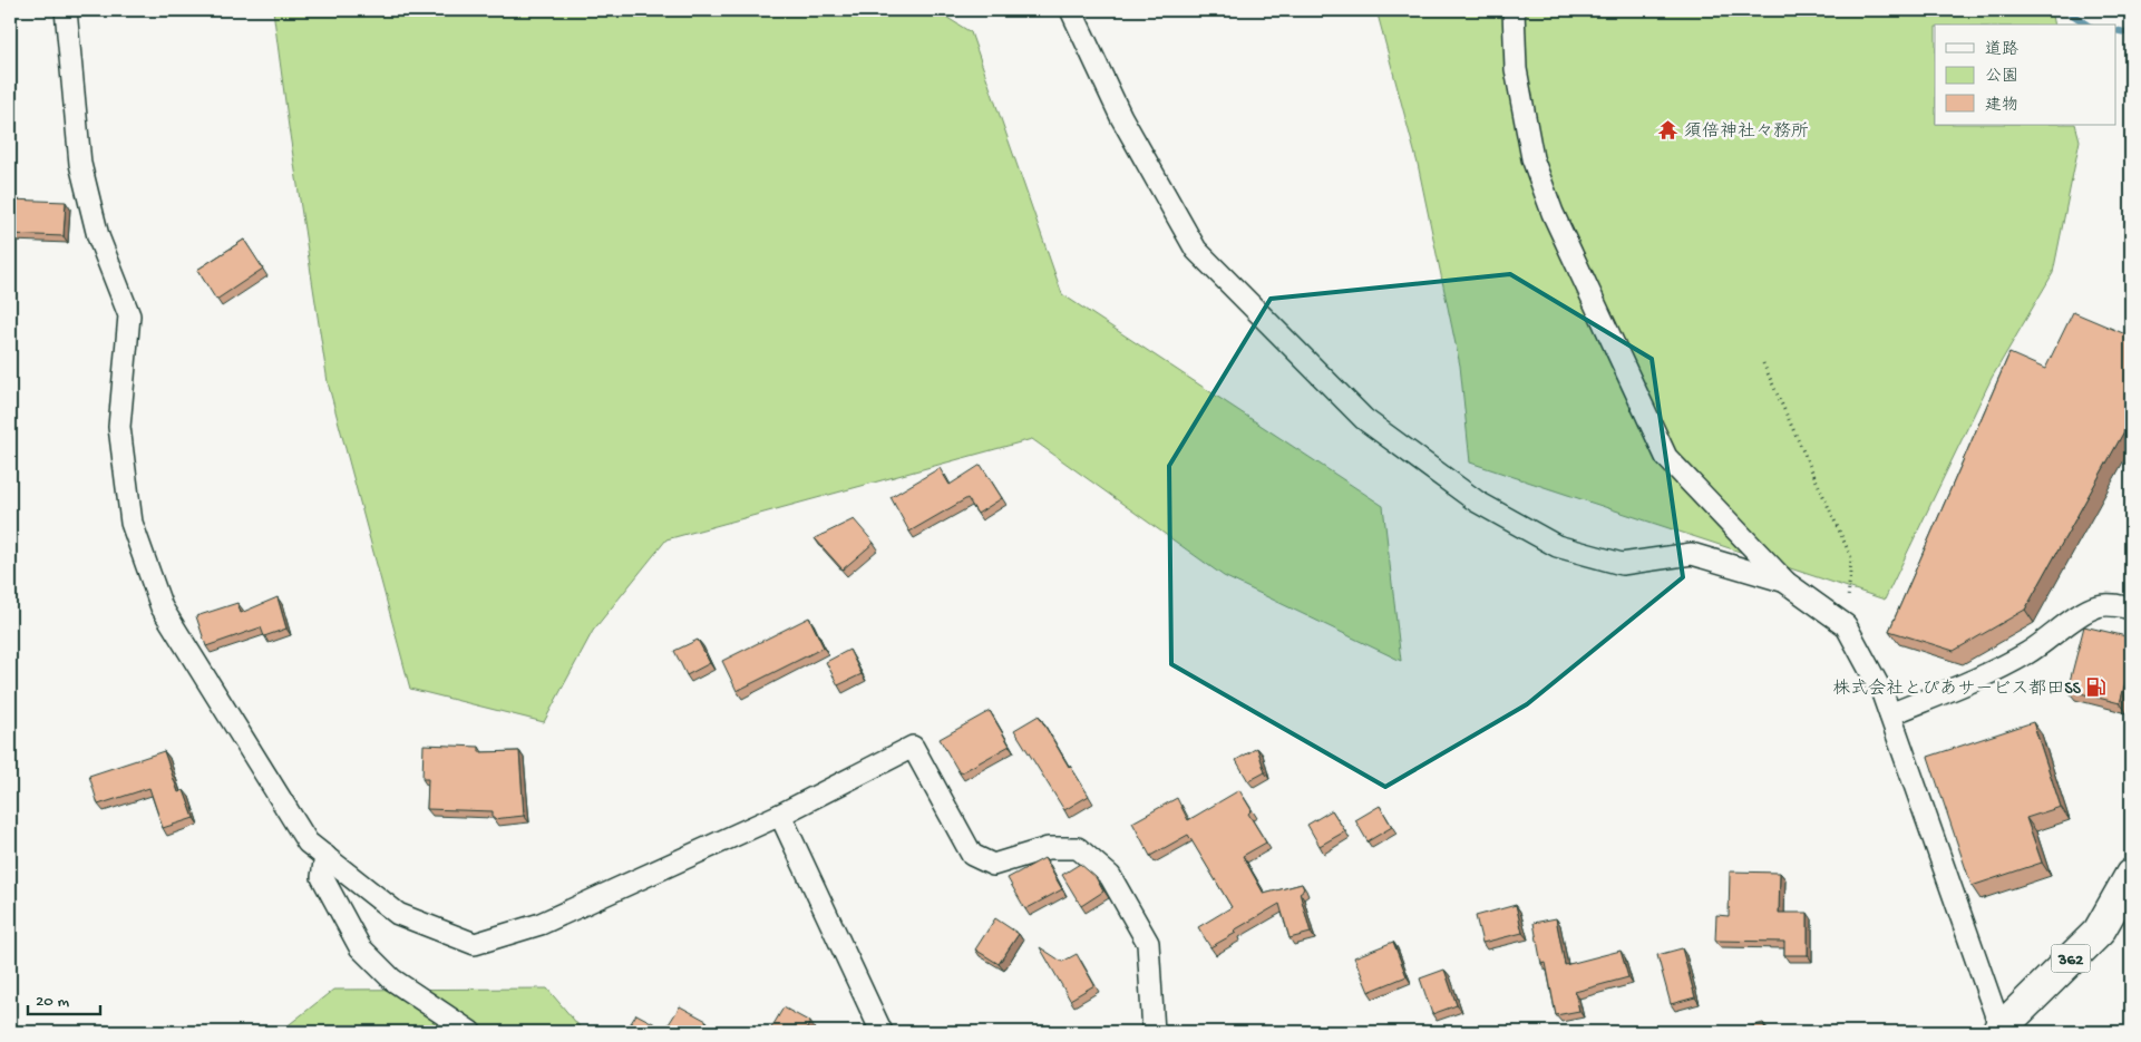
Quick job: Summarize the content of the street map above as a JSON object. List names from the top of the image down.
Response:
{
  "streets": {
    "highway": ["362"]
  },
  "places": {
    "temple": ["須倍神社々務所"],
    "fuel station": ["株式会社とぴあサービス都田SS"]
  },
  "legend": ["道路", "公園", "建物"],
  "scale_bar": "20 m"
}
